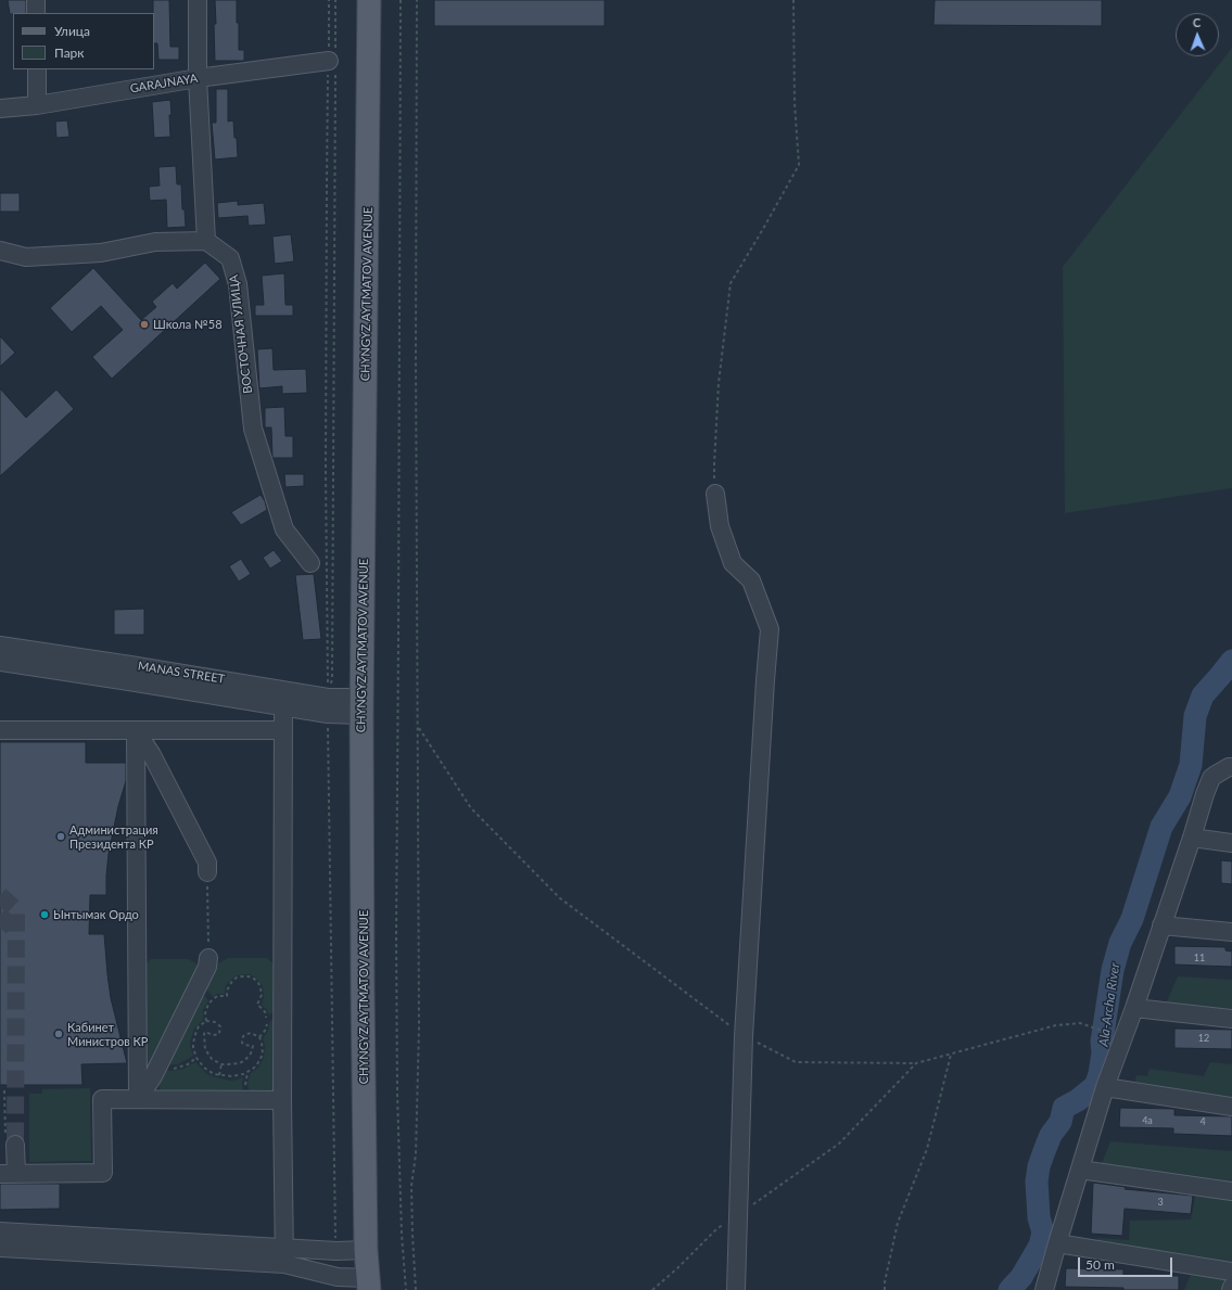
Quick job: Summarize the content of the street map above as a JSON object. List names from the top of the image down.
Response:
{
  "streets": {
    "main road": ["CHYNGYZ AYTMATOV AVENUE"],
    "street": ["GARAJNAYA", "ВОСТОЧНАЯ УЛИЦА", "MANAS STREET"]
  },
  "crossings": [
    ["CHYNGYZ AYTMATOV AVENUE", "MANAS STREET"]
  ],
  "water": ["Ala-Archa River"],
  "places": [
    "Школа №58",
    "Администрация Президента КР",
    "Ынтымак Ордо",
    "Кабинет Министров КР"
  ],
  "house_numbers": [
    "11",
    "12",
    "4а",
    "4",
    "3"
  ],
  "legend": ["Улица", "Парк"],
  "scale_bar": "50 m",
  "north": "top"
}
